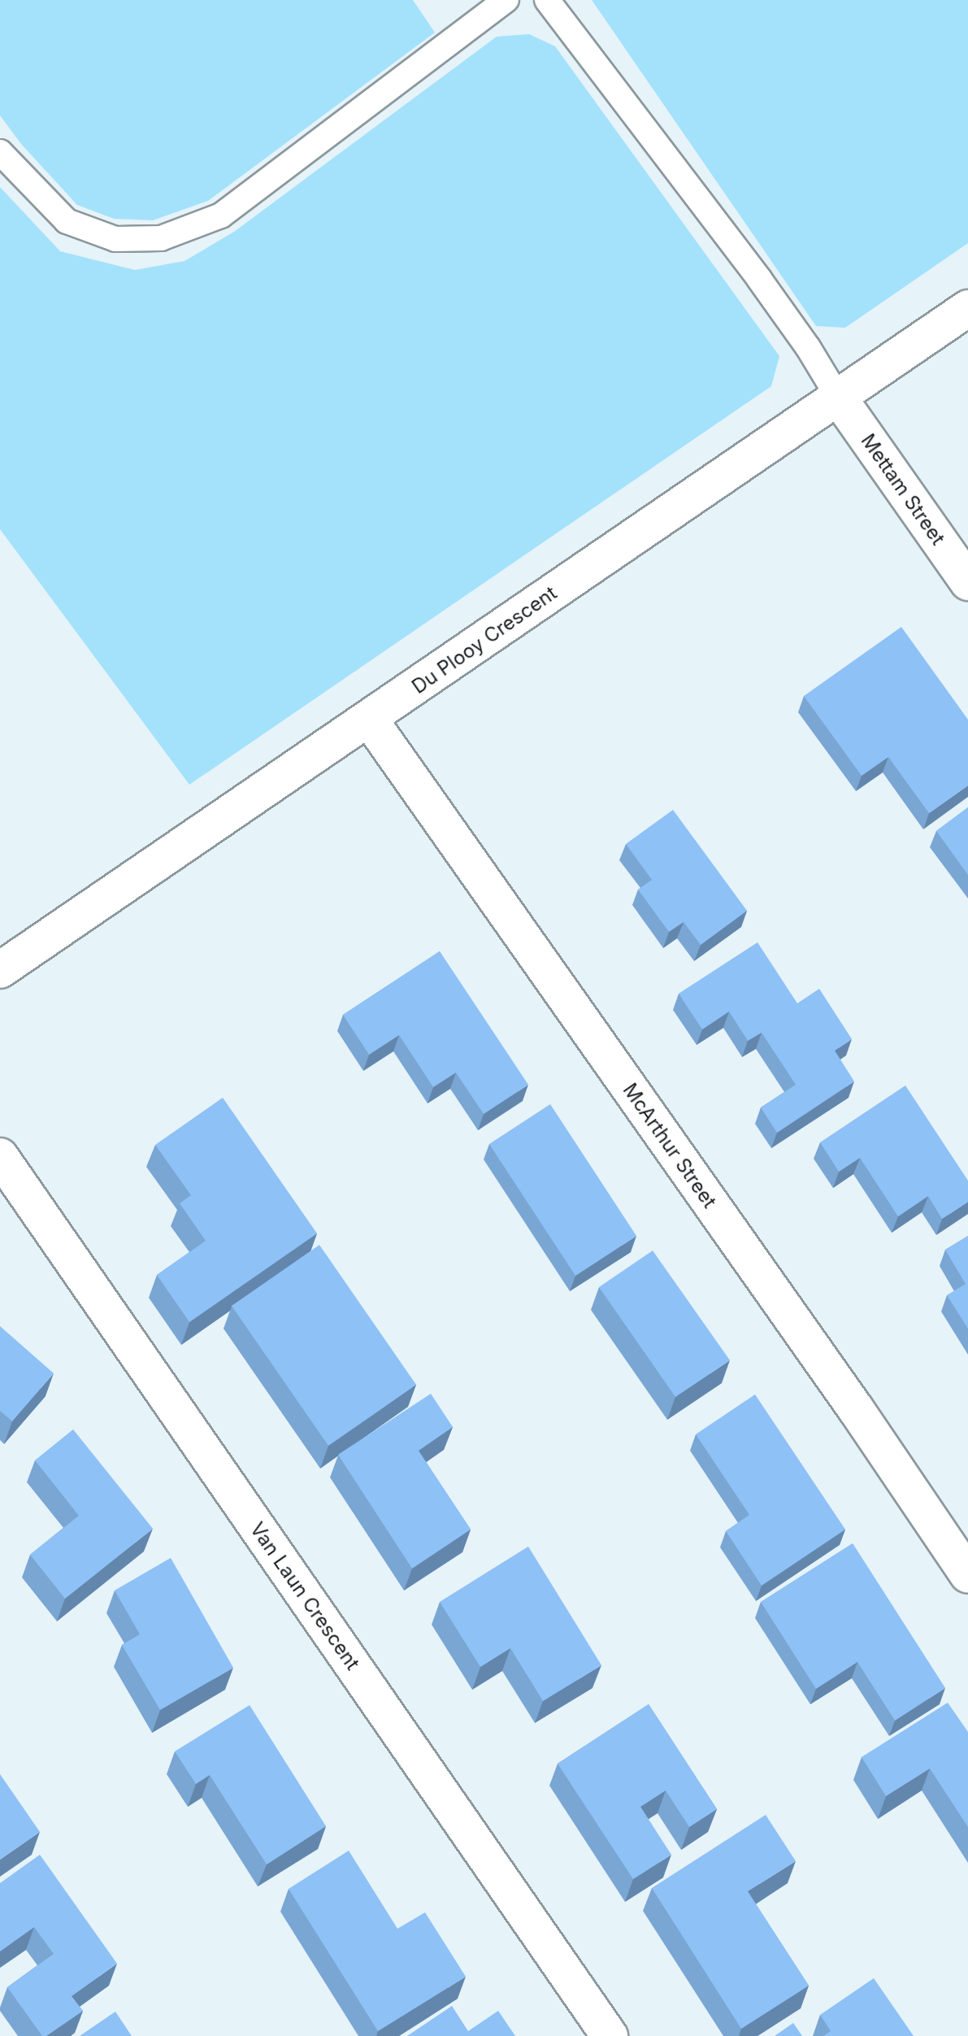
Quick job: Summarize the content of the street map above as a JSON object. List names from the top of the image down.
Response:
{
  "streets": {
    "street": [
      "Mettam Street",
      "Du Plooy Crescent",
      "McArthur Street",
      "Van Laun Crescent"
    ]
  },
  "crossings": [
    ["Mettam Street", "Du Plooy Crescent"],
    ["Du Plooy Crescent", "McArthur Street"]
  ]
}
